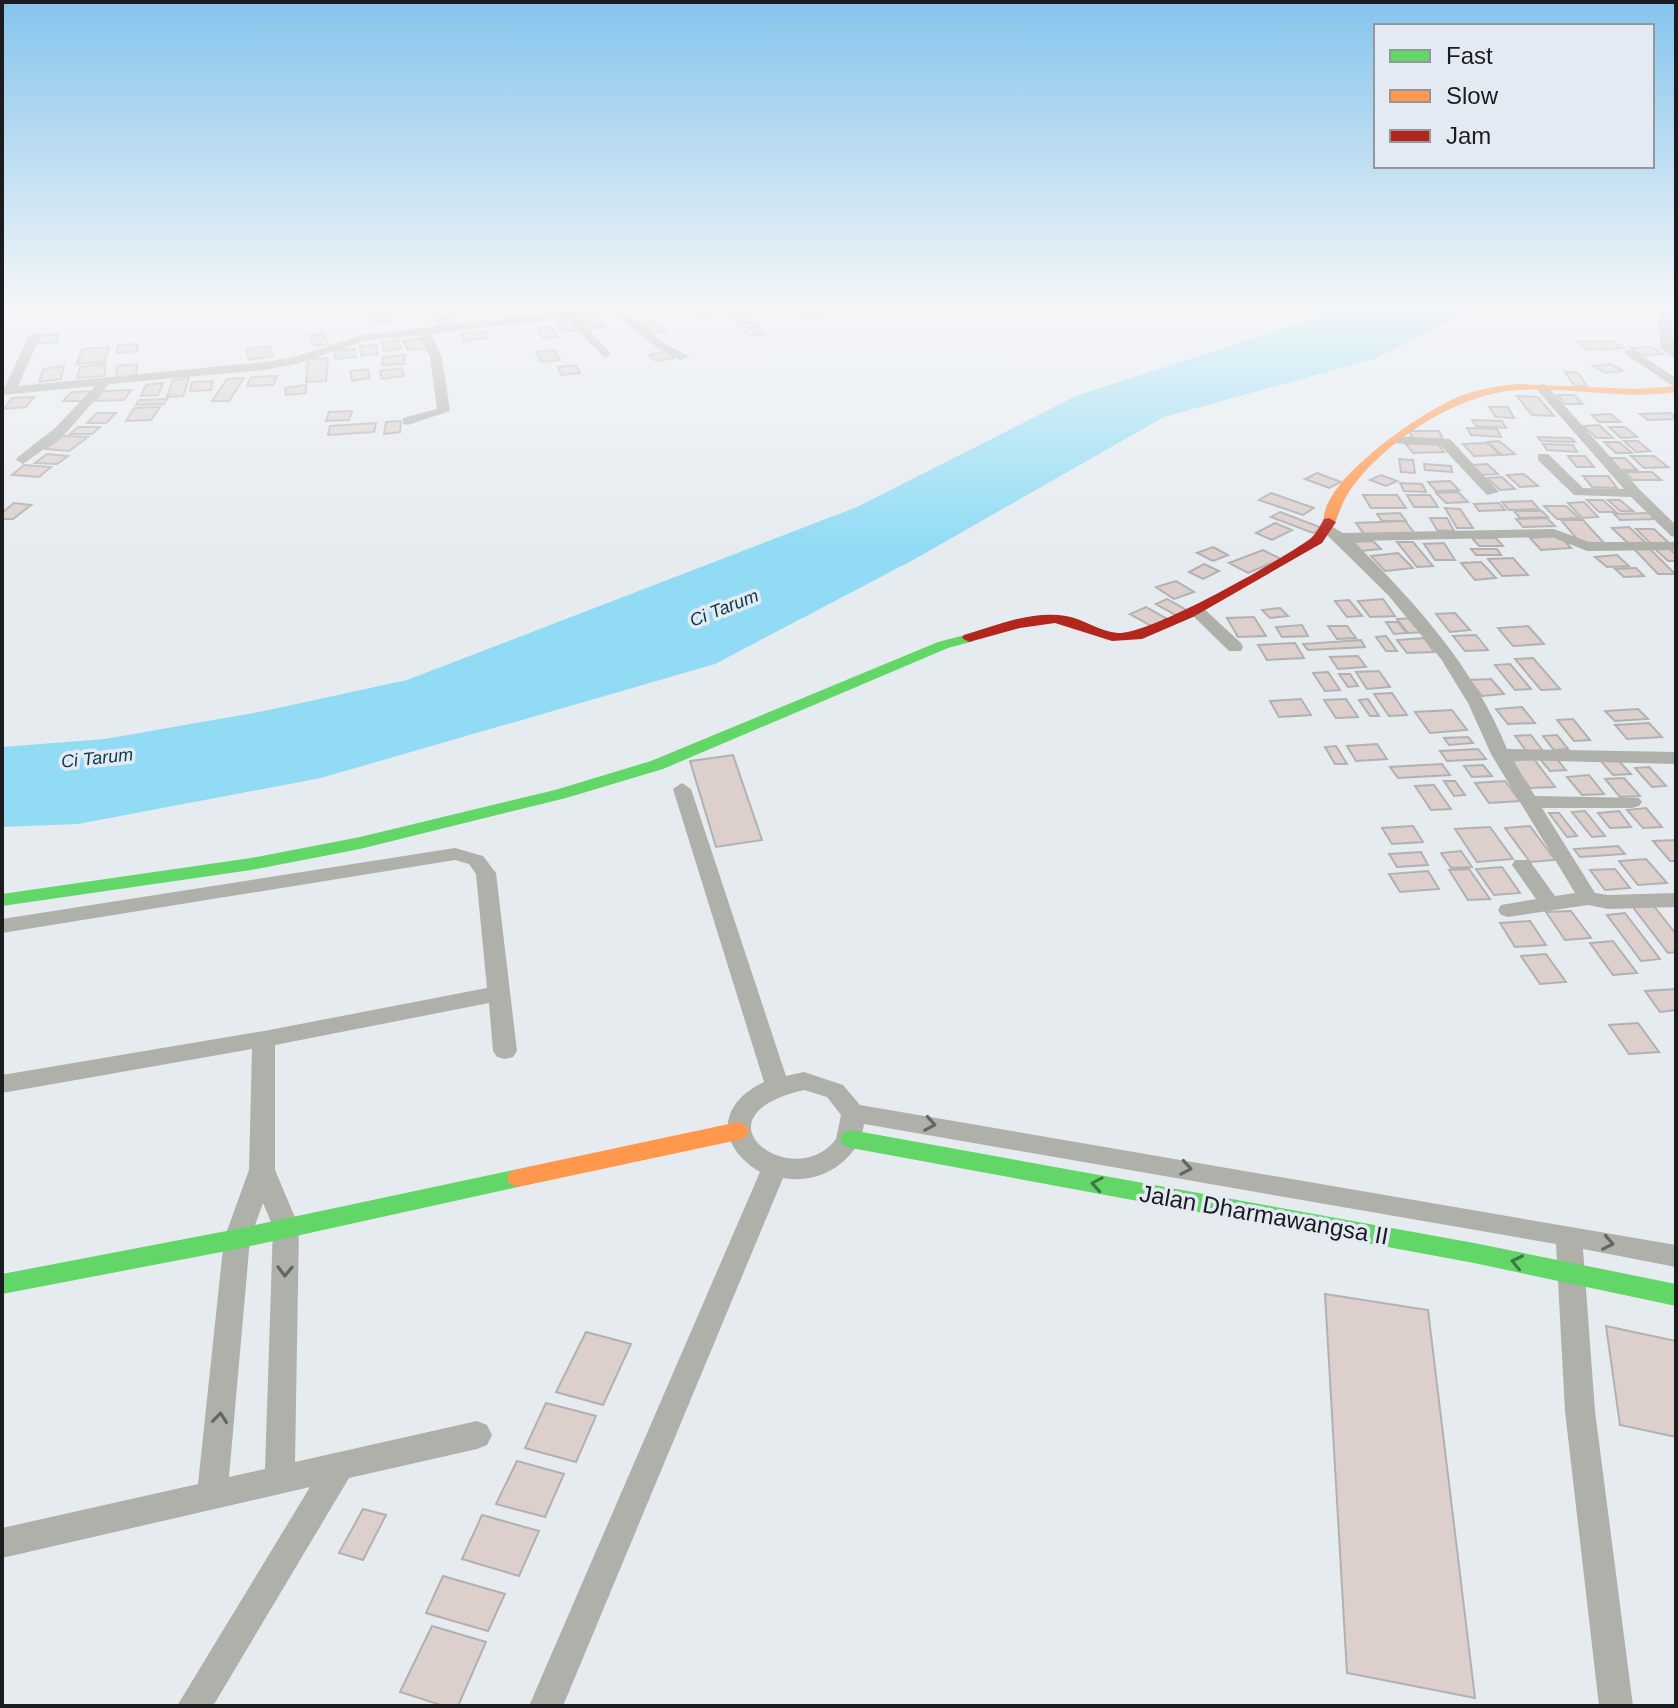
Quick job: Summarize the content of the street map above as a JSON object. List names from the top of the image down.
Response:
{
  "streets": {
    "street": ["Jalan Dharmawangsa II"]
  },
  "water": ["Ci Tarum"],
  "legend": ["Fast", "Slow", "Jam"]
}
